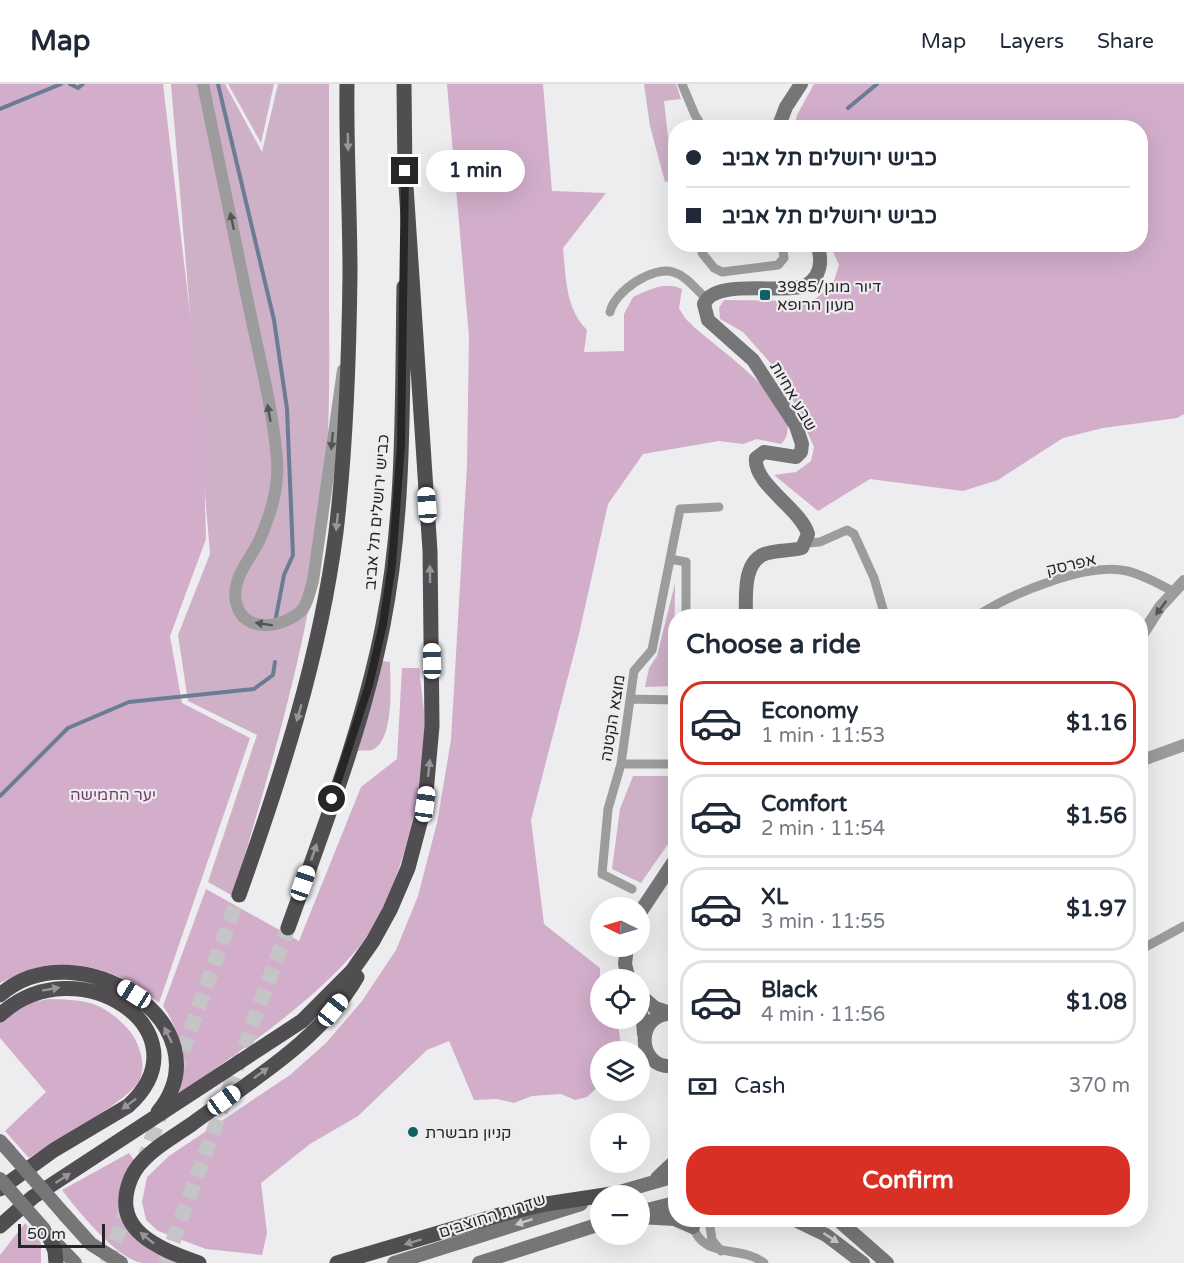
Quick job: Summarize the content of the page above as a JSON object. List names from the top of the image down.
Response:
{
  "streets": {
    "highway": ["כביש ירושלים תל אביב"],
    "main road": ["שבע אחיות", "שדרות החוצבים"],
    "street": ["אפרסק", "מוצא הקטנה"]
  },
  "parks": ["יער החמישה"],
  "places": {
    "transit": ["3985/דיור מוגן מעון הרופא"],
    "other": ["קניון מבשרת"]
  },
  "scale_bar": "50 m",
  "north": "left",
  "page": {
    "header": "Map",
    "nav": ["Map", "Layers", "Share"],
    "banner": ["כביש ירושלים תל אביב", "כביש ירושלים תל אביב"],
    "bubble": "1 min",
    "heading": "Choose a ride",
    "list": [
      {
        "name": "Economy",
        "note": "1 min · 11:53",
        "value": "$1.16"
      },
      {
        "name": "Comfort",
        "note": "2 min · 11:54",
        "value": "$1.56"
      },
      {
        "name": "XL",
        "note": "3 min · 11:55",
        "value": "$1.97"
      },
      {
        "name": "Black",
        "note": "4 min · 11:56",
        "value": "$1.08"
      }
    ],
    "map_buttons": ["+", "−"],
    "pay": ["Cash", "370 m"],
    "buttons": "Confirm",
    "scale": "50 m"
  }
}
